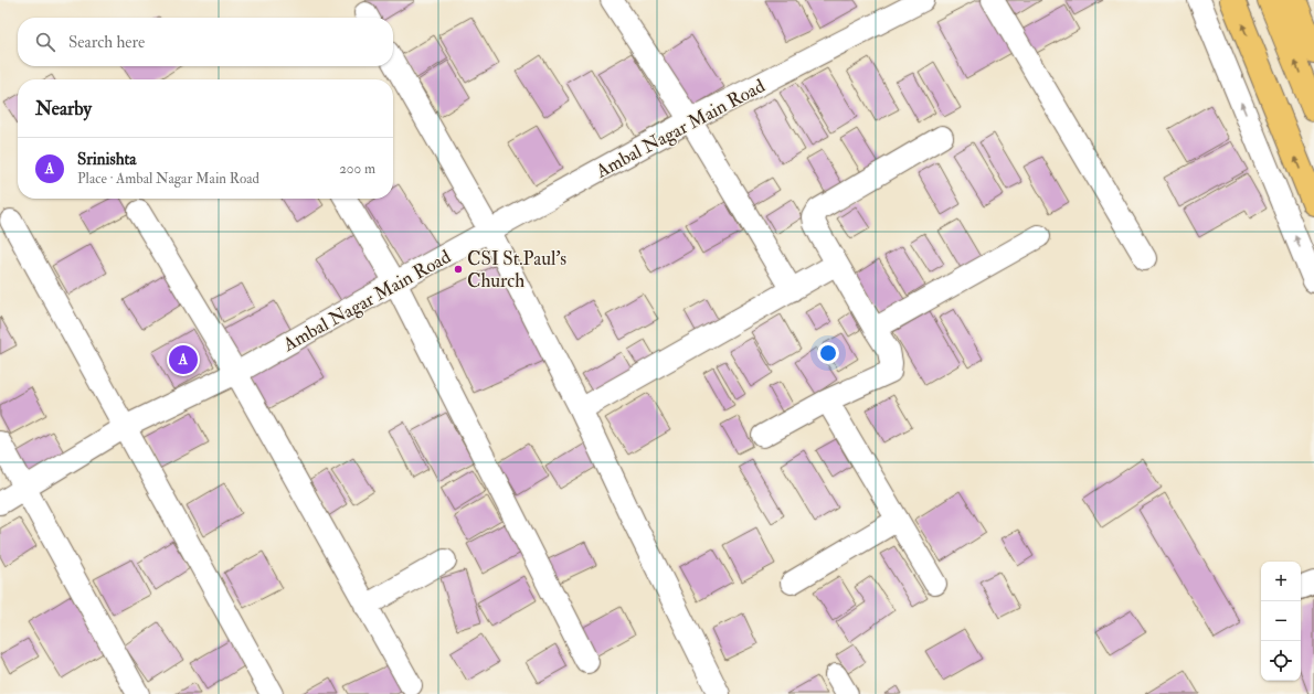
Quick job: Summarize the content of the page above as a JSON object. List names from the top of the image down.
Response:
{
  "streets": {
    "street": ["Ambal Nagar Main Road"]
  },
  "places": ["CSI St.Paul's Church"],
  "page": {
    "search": "Search here",
    "heading": "Nearby",
    "list": [
      {
        "mark": "A",
        "name": "Srinishta",
        "note": "Place · Ambal Nagar Main Road",
        "value": "200 m"
      }
    ],
    "pins": "A",
    "map_buttons": ["+", "−"]
  }
}
